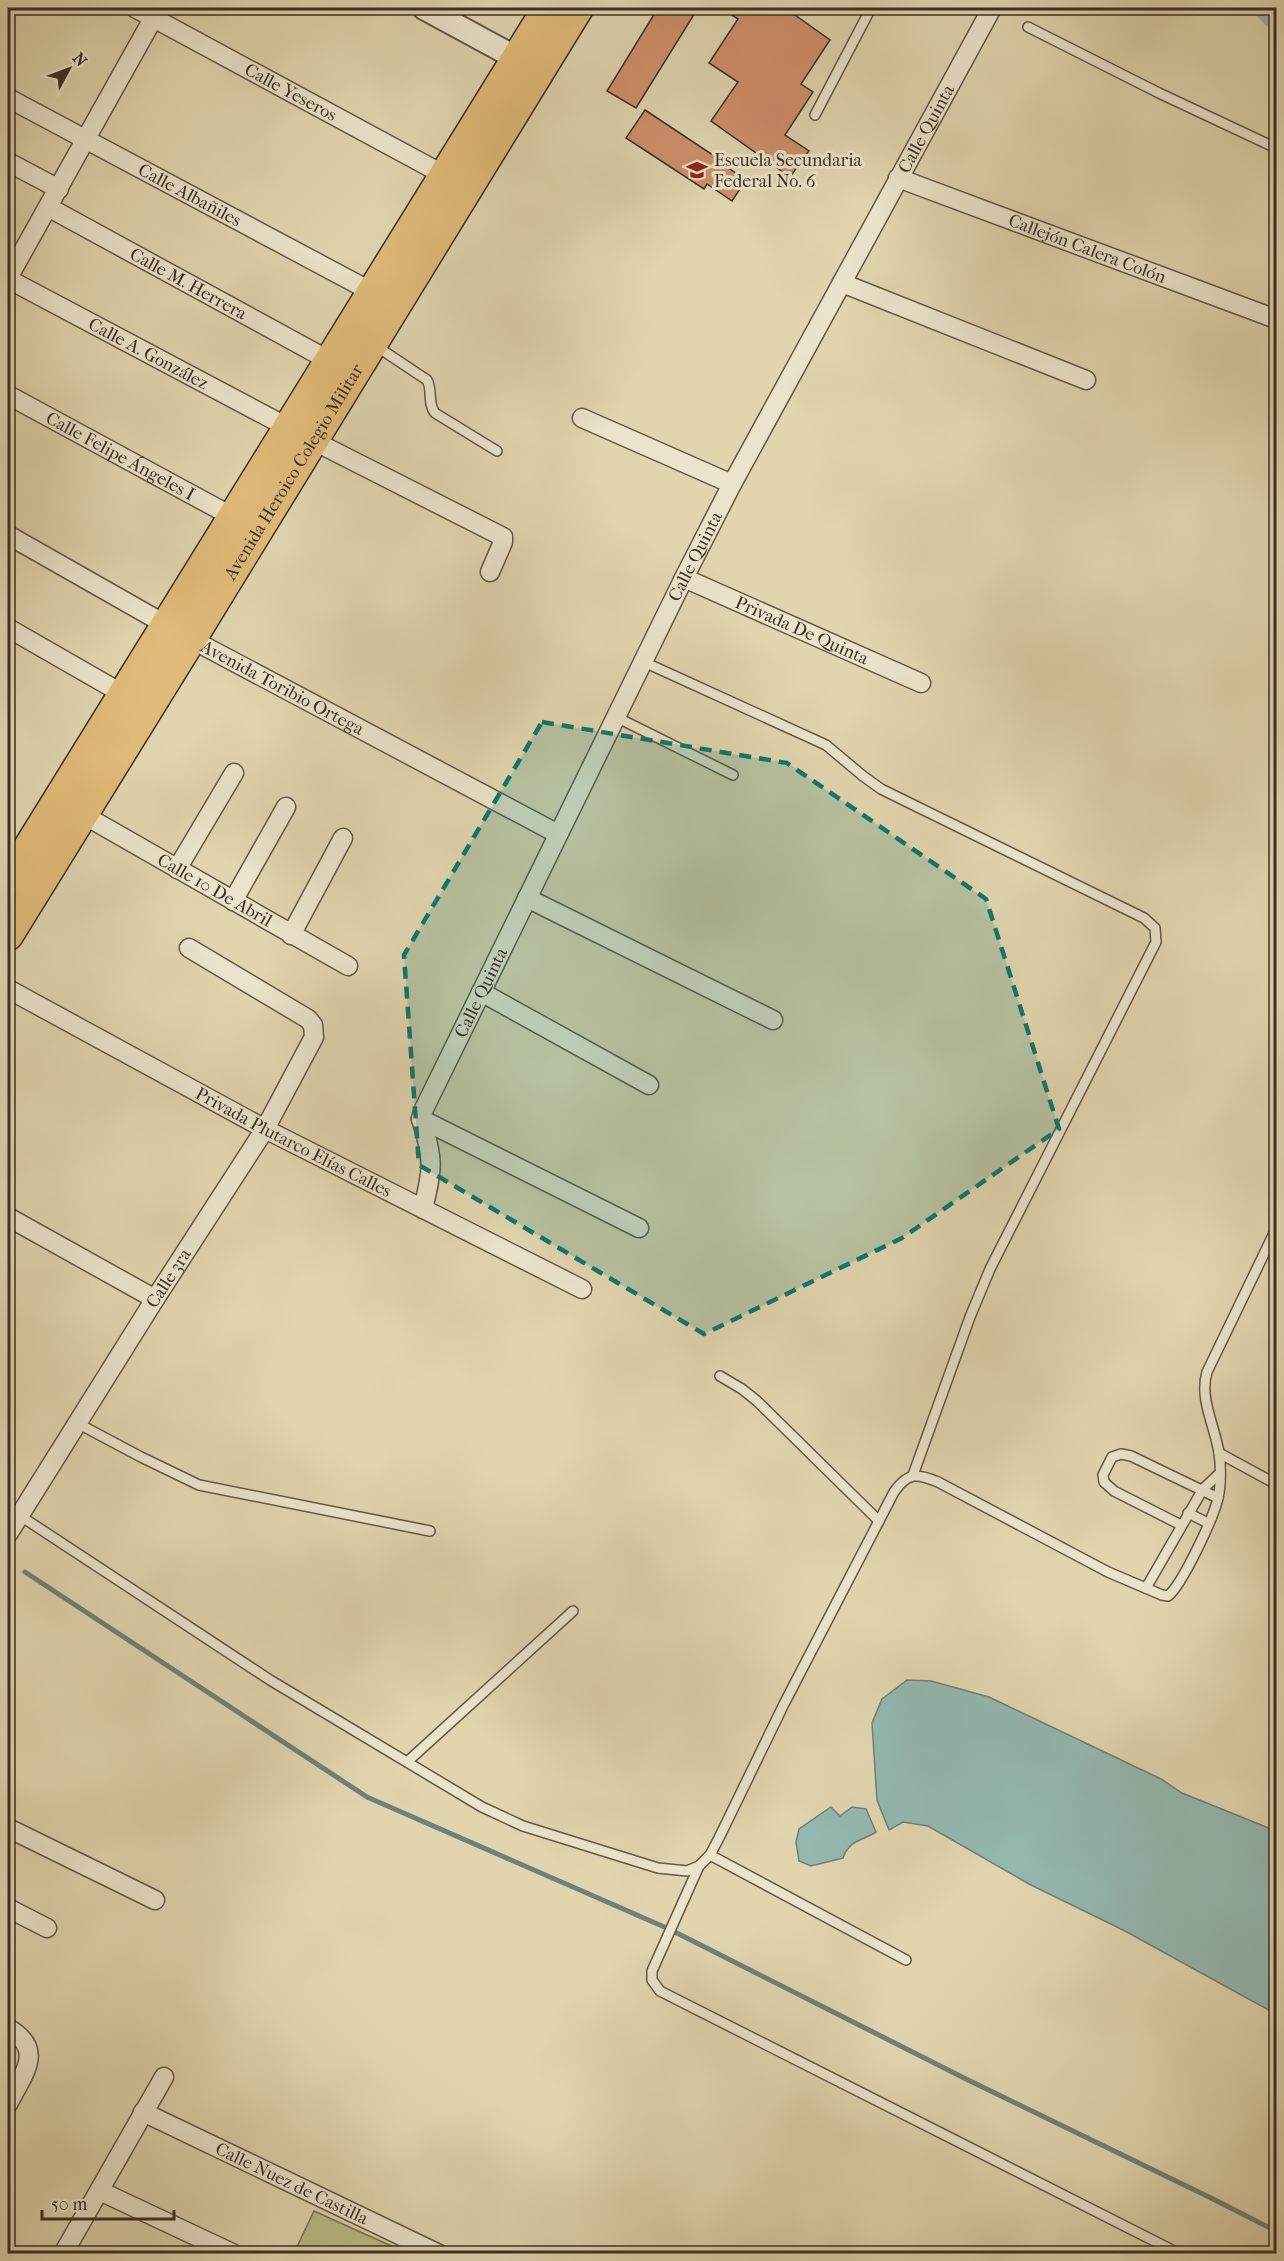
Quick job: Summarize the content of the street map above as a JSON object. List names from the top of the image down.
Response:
{
  "streets": {
    "main road": ["Avenida Heroico Colegio Militar"],
    "street": [
      "Calle Yeseros",
      "Calle Quinta",
      "Calle Albañiles",
      "Callejón Calera Colón",
      "Calle M. Herrera",
      "Calle A. González",
      "Calle Felipe Ángeles I",
      "Privada De Quinta",
      "Avenida Toribio Ortega",
      "Calle 10 De Abril",
      "Privada Plutarco Elías Calles",
      "Calle 3ra",
      "Calle Nuez de Castilla"
    ]
  },
  "crossings": [
    ["Calle Yeseros", "Avenida Heroico Colegio Militar"],
    ["Calle Quinta", "Callejón Calera Colón"],
    ["Calle Quinta", "Privada De Quinta"],
    ["Calle Quinta", "Avenida Toribio Ortega"],
    ["Calle Albañiles", "Avenida Heroico Colegio Militar"],
    ["Calle M. Herrera", "Avenida Heroico Colegio Militar"],
    ["Calle A. González", "Avenida Heroico Colegio Militar"],
    ["Calle Felipe Ángeles I", "Avenida Heroico Colegio Militar"],
    ["Avenida Heroico Colegio Militar", "Avenida Toribio Ortega"],
    ["Avenida Heroico Colegio Militar", "Calle 10 De Abril"],
    ["Privada Plutarco Elías Calles", "Calle 3ra"]
  ],
  "places": {
    "school or university": ["Escuela Secundaria Federal No. 6"]
  },
  "scale_bar": "50 m",
  "north": "top right"
}
